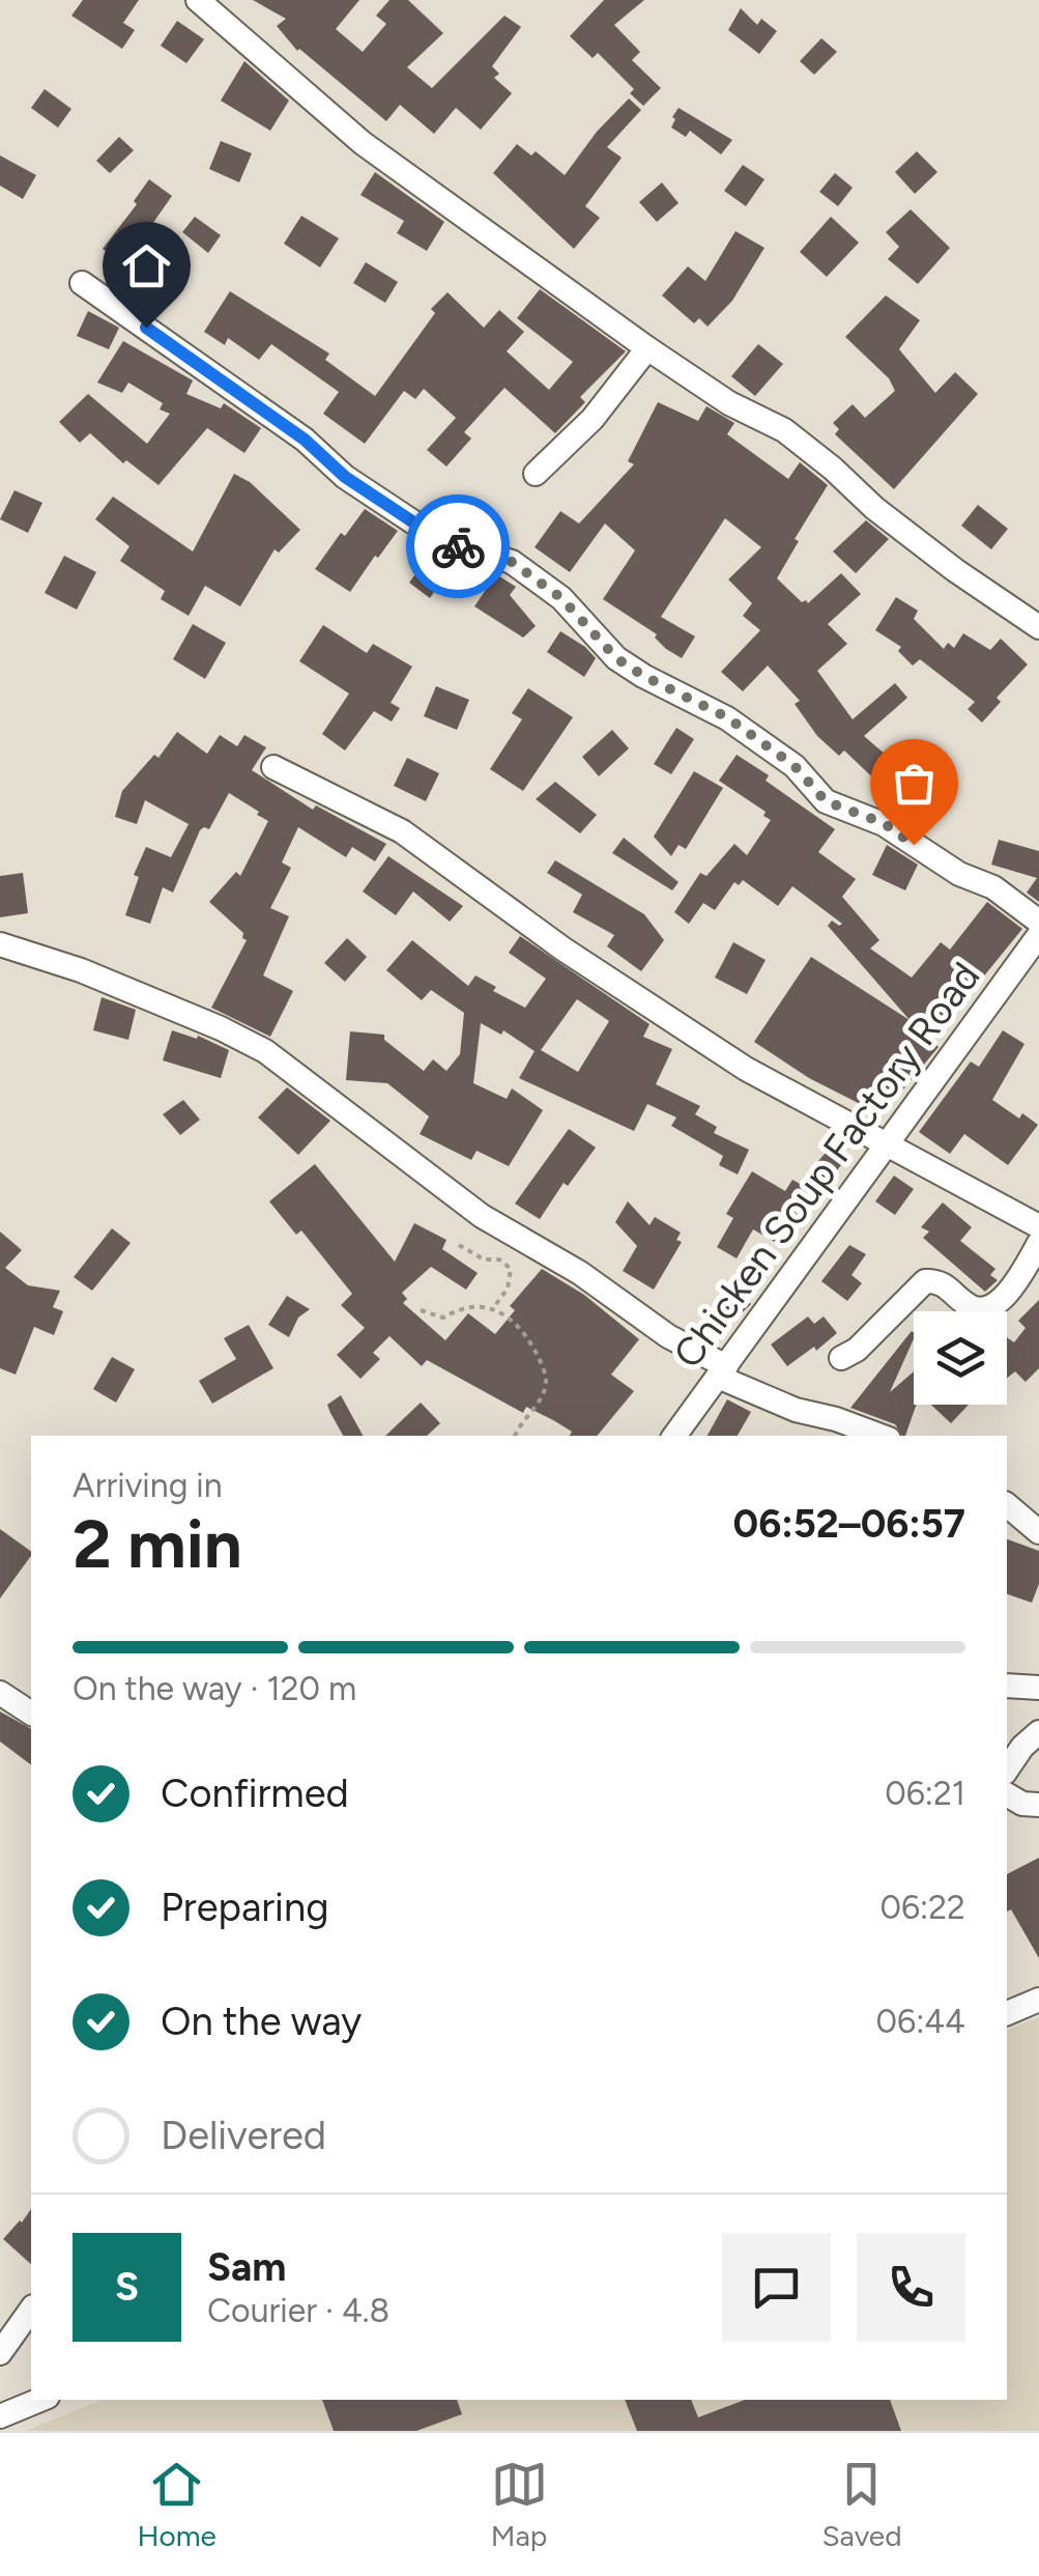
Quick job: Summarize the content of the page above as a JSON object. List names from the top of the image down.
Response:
{
  "streets": {
    "street": ["Chicken Soup Factory Road"]
  },
  "page": {
    "heading": ["2 min", "Arriving in", "06:52–06:57"],
    "panel": ["Sam", "Courier · 4.8"],
    "bar": "On the way · 120 m",
    "list": [
      ["Confirmed", "06:21"],
      ["Preparing", "06:22"],
      ["On the way", "06:44"],
      "Delivered"
    ],
    "round": "S",
    "tabs": ["Home", "Map", "Saved"]
  }
}
